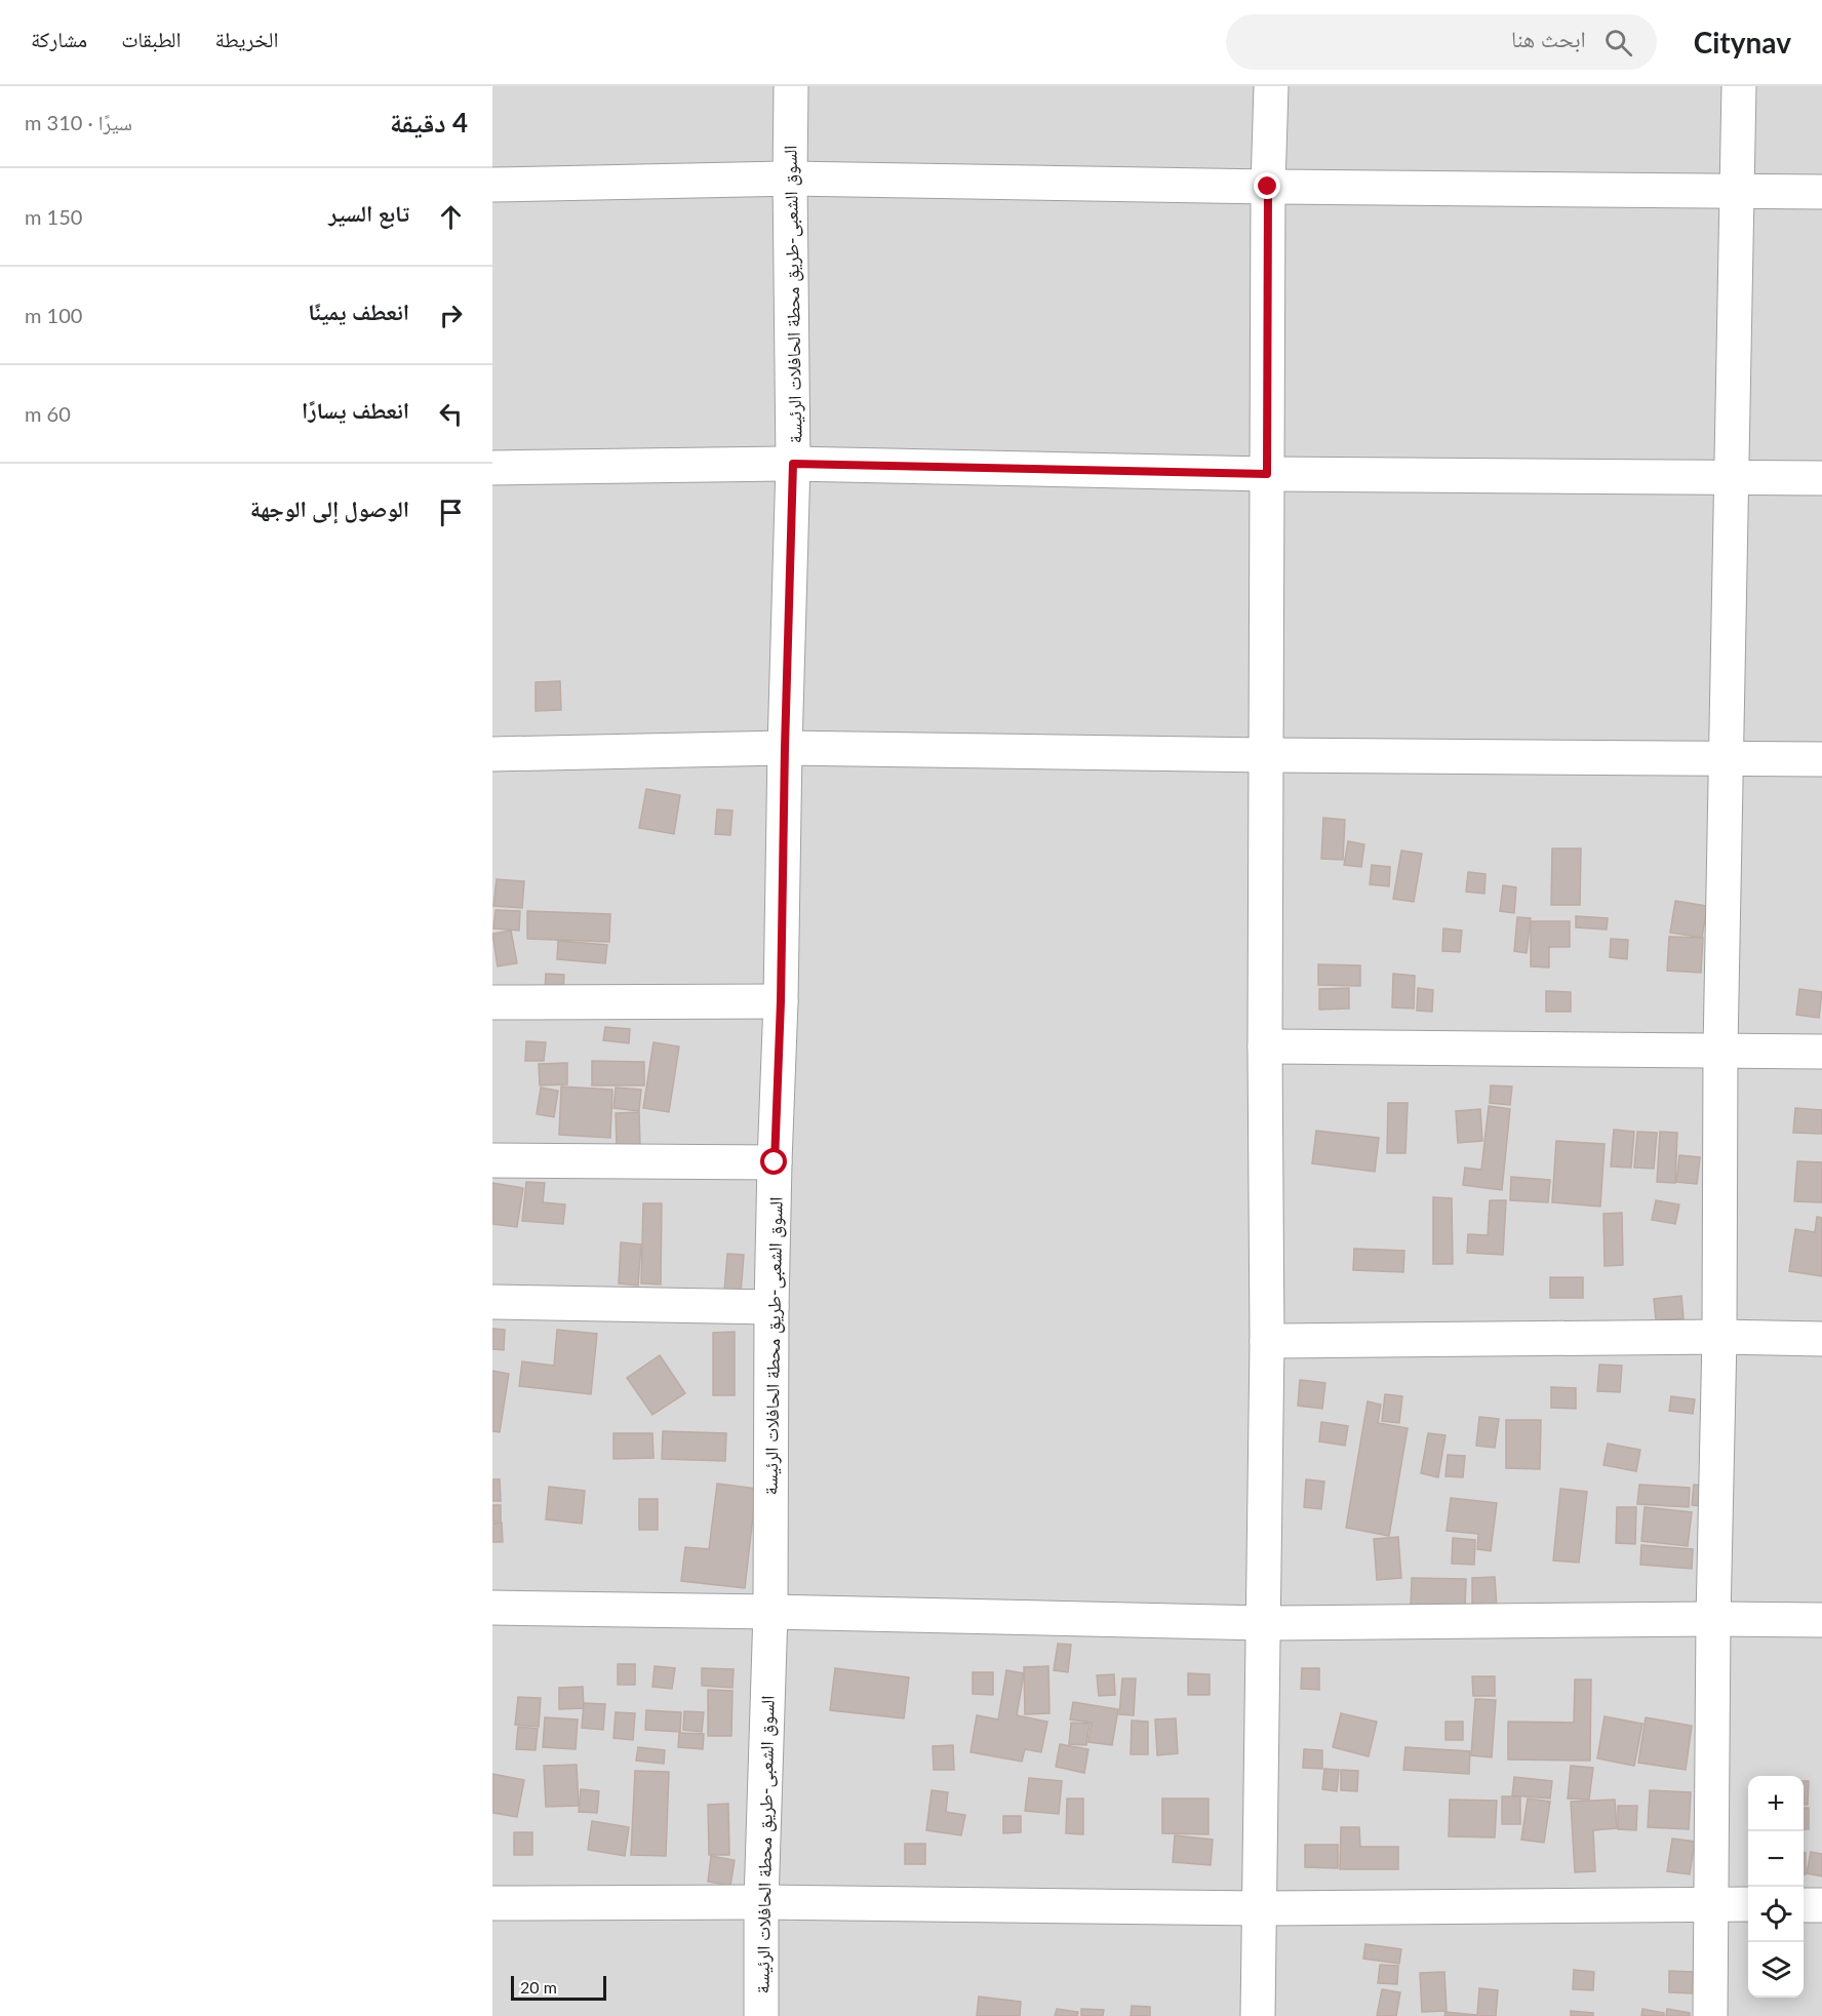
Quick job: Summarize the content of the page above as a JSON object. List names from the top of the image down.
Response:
{
  "streets": {
    "street": ["السوق الشعبى-طريق محطة الحافلات الرئيسة"]
  },
  "scale_bar": "20 m",
  "page": {
    "header": "Citynav",
    "search": "ابحث هنا",
    "nav": ["الخريطة", "الطبقات", "مشاركة"],
    "heading": ["4 دقيقة", "سيرًا · 310 m"],
    "list": [
      ["تابع السير", "150 m"],
      ["انعطف يمينًا", "100 m"],
      ["انعطف يسارًا", "60 m"],
      "الوصول إلى الوجهة"
    ],
    "map_buttons": ["+", "−"],
    "scale": "20 m"
  }
}
